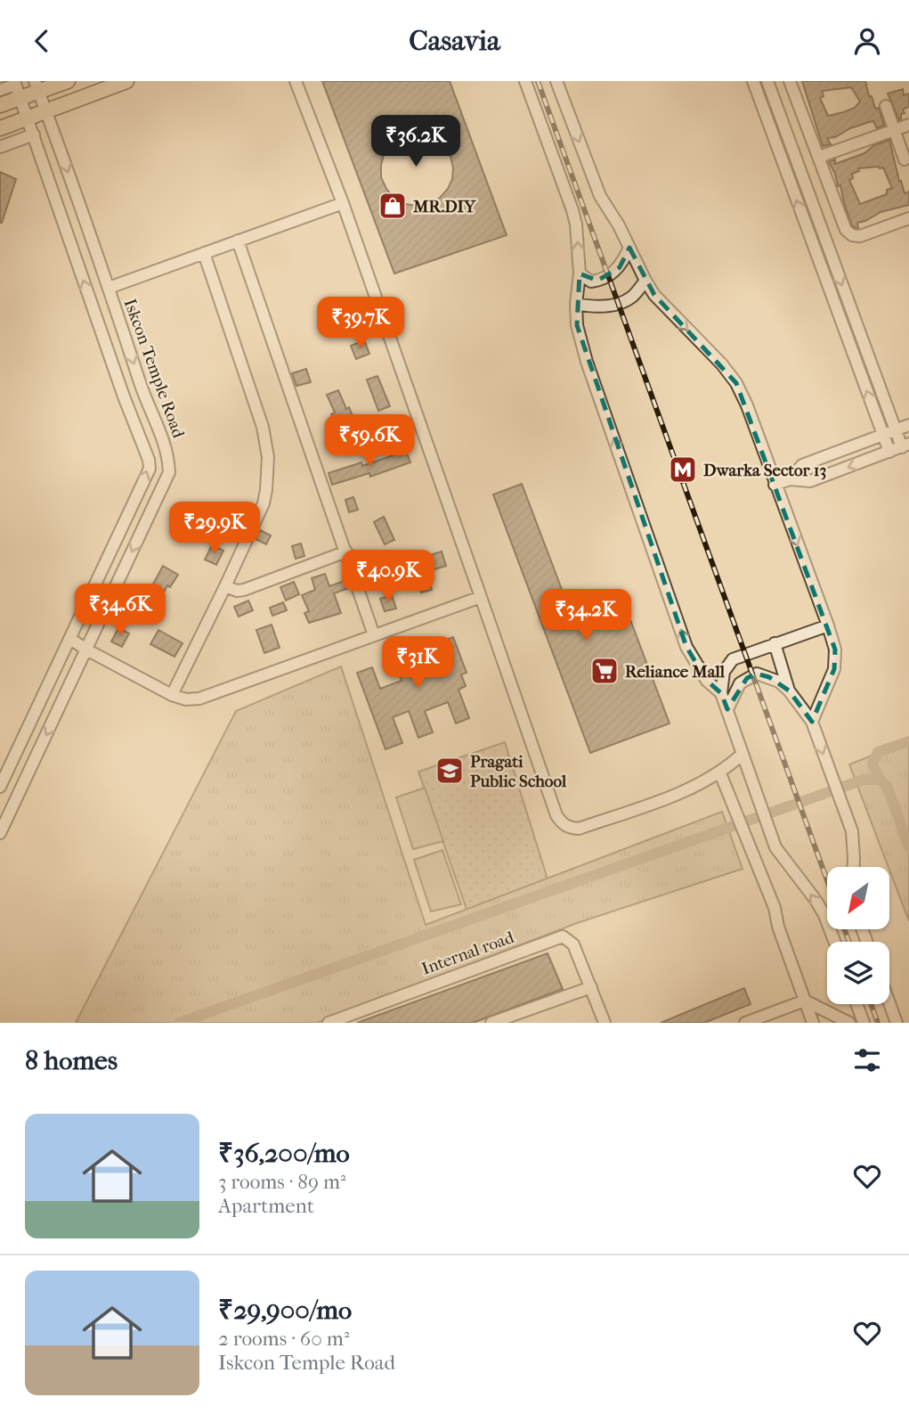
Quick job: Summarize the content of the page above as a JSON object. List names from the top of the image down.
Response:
{
  "streets": {
    "street": ["Iskcon Temple Road", "Internal road"]
  },
  "places": {
    "shop": ["MR.DIY"],
    "metro station": ["Dwarka Sector 13"],
    "supermarket": ["Reliance Mall"],
    "school or university": ["Pragati Public School"]
  },
  "north": "bottom left",
  "page": {
    "header": "Casavia",
    "price": [
      "₹36.2K",
      "₹39.7K",
      "₹59.6K",
      "₹29.9K",
      "₹40.9K",
      "₹34.6K",
      "₹34.2K",
      "₹31K"
    ],
    "heading": "8 homes",
    "list": [
      {
        "name": "₹36,200/mo",
        "note": "3 rooms · 89 m² · Apartment"
      },
      {
        "name": "₹29,900/mo",
        "note": "2 rooms · 60 m² · Iskcon Temple Road"
      }
    ]
  }
}
